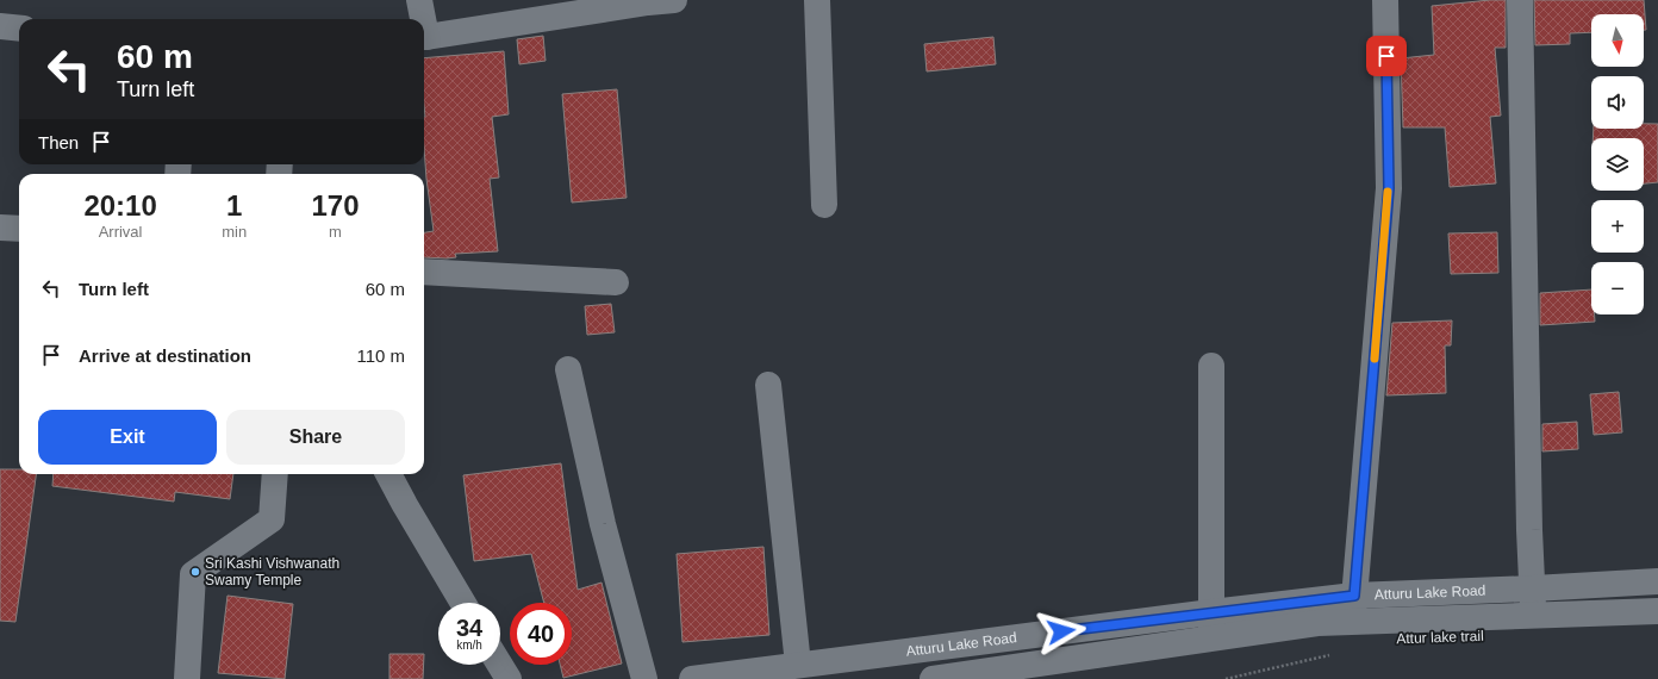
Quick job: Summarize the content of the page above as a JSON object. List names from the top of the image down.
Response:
{
  "streets": {
    "street": ["Atturu Lake Road"]
  },
  "places": ["Sri Kashi Vishwanath Swamy Temple"],
  "north": "bottom",
  "page": {
    "map_buttons": ["+", "−"],
    "turn": ["60 m", "Turn left"],
    "then": "Then",
    "eta": [
      "20:10",
      "Arrival",
      "1",
      "min",
      "170",
      "m"
    ],
    "list": [
      {
        "name": "Turn left",
        "value": "60 m"
      },
      {
        "name": "Arrive at destination",
        "value": "110 m"
      }
    ],
    "buttons": ["Exit", "Share"],
    "speed": "34 km/h",
    "limit": "40"
  }
}
